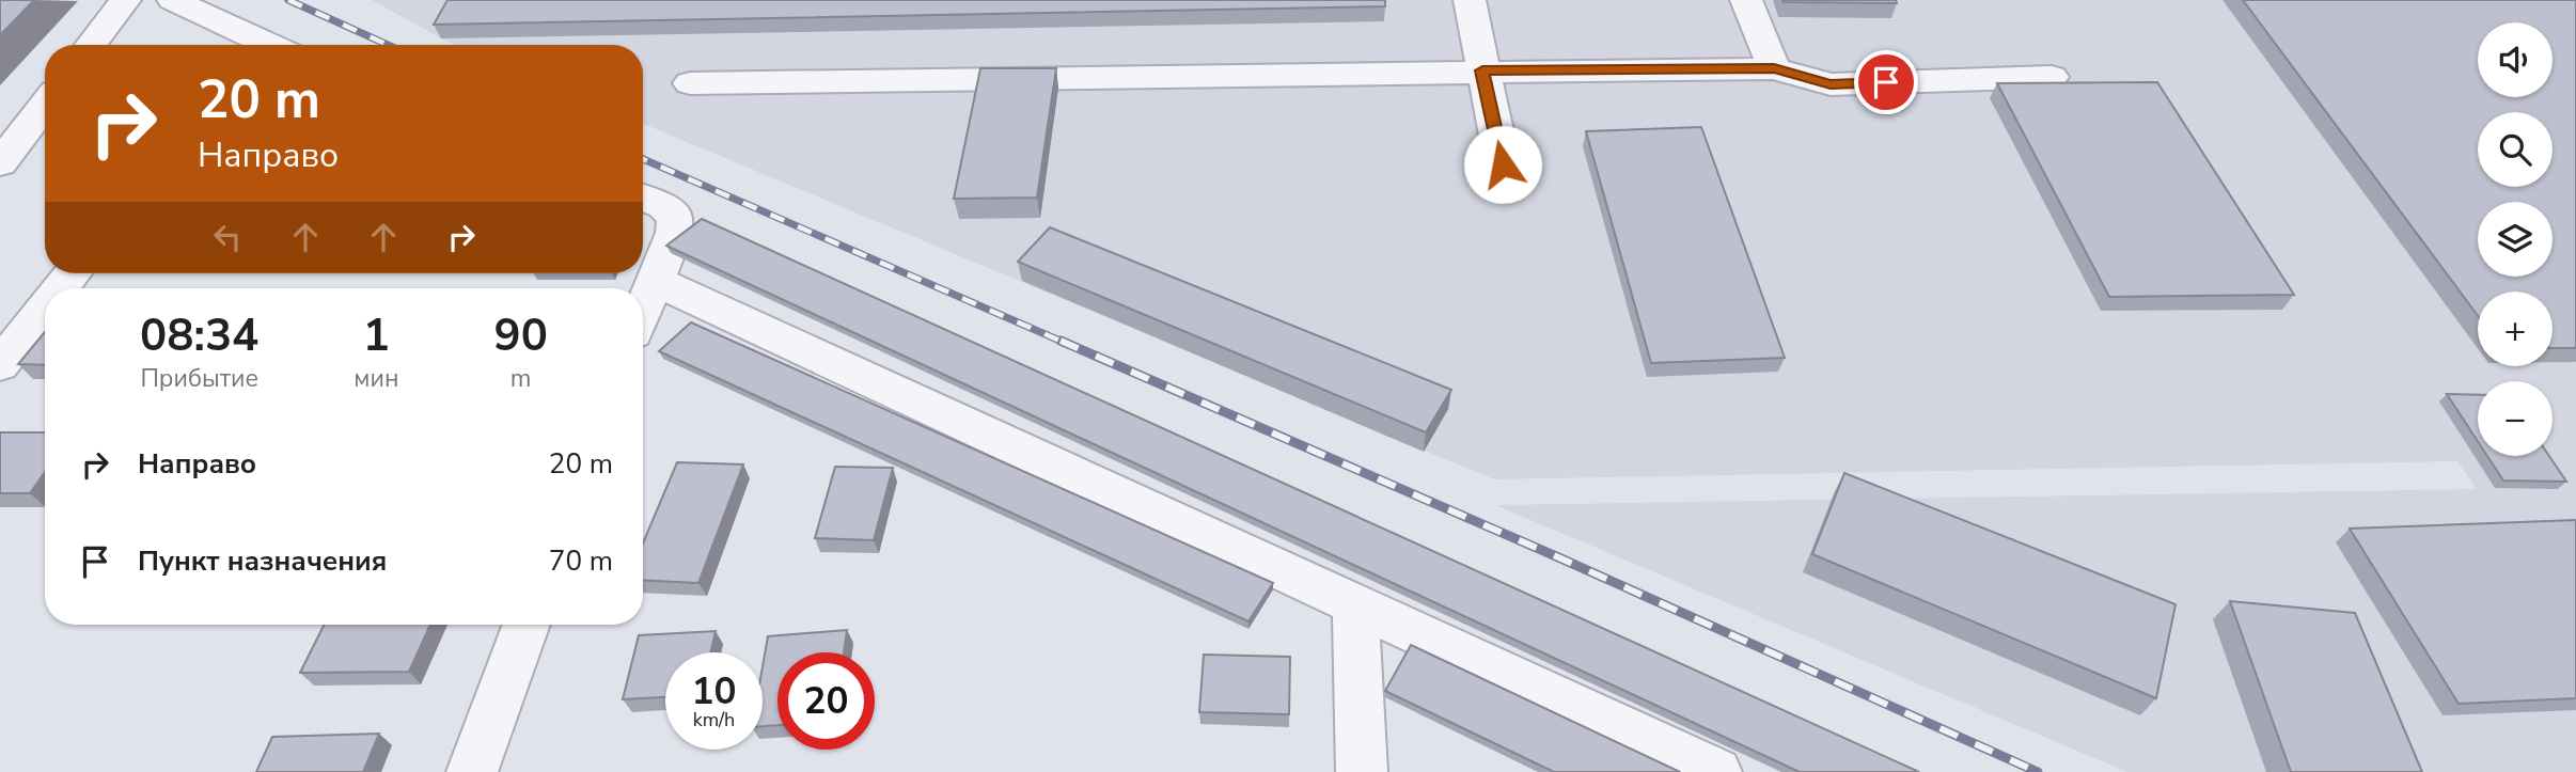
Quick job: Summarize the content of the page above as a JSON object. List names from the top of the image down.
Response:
{
  "page": {
    "map_buttons": ["+", "−"],
    "turn": ["20 m", "Направо"],
    "eta": [
      "08:34",
      "Прибытие",
      "1",
      "мин",
      "90",
      "m"
    ],
    "list": [
      {
        "name": "Направо",
        "value": "20 m"
      },
      {
        "name": "Пункт назначения",
        "value": "70 m"
      }
    ],
    "speed": "10 km/h",
    "limit": "20"
  }
}
